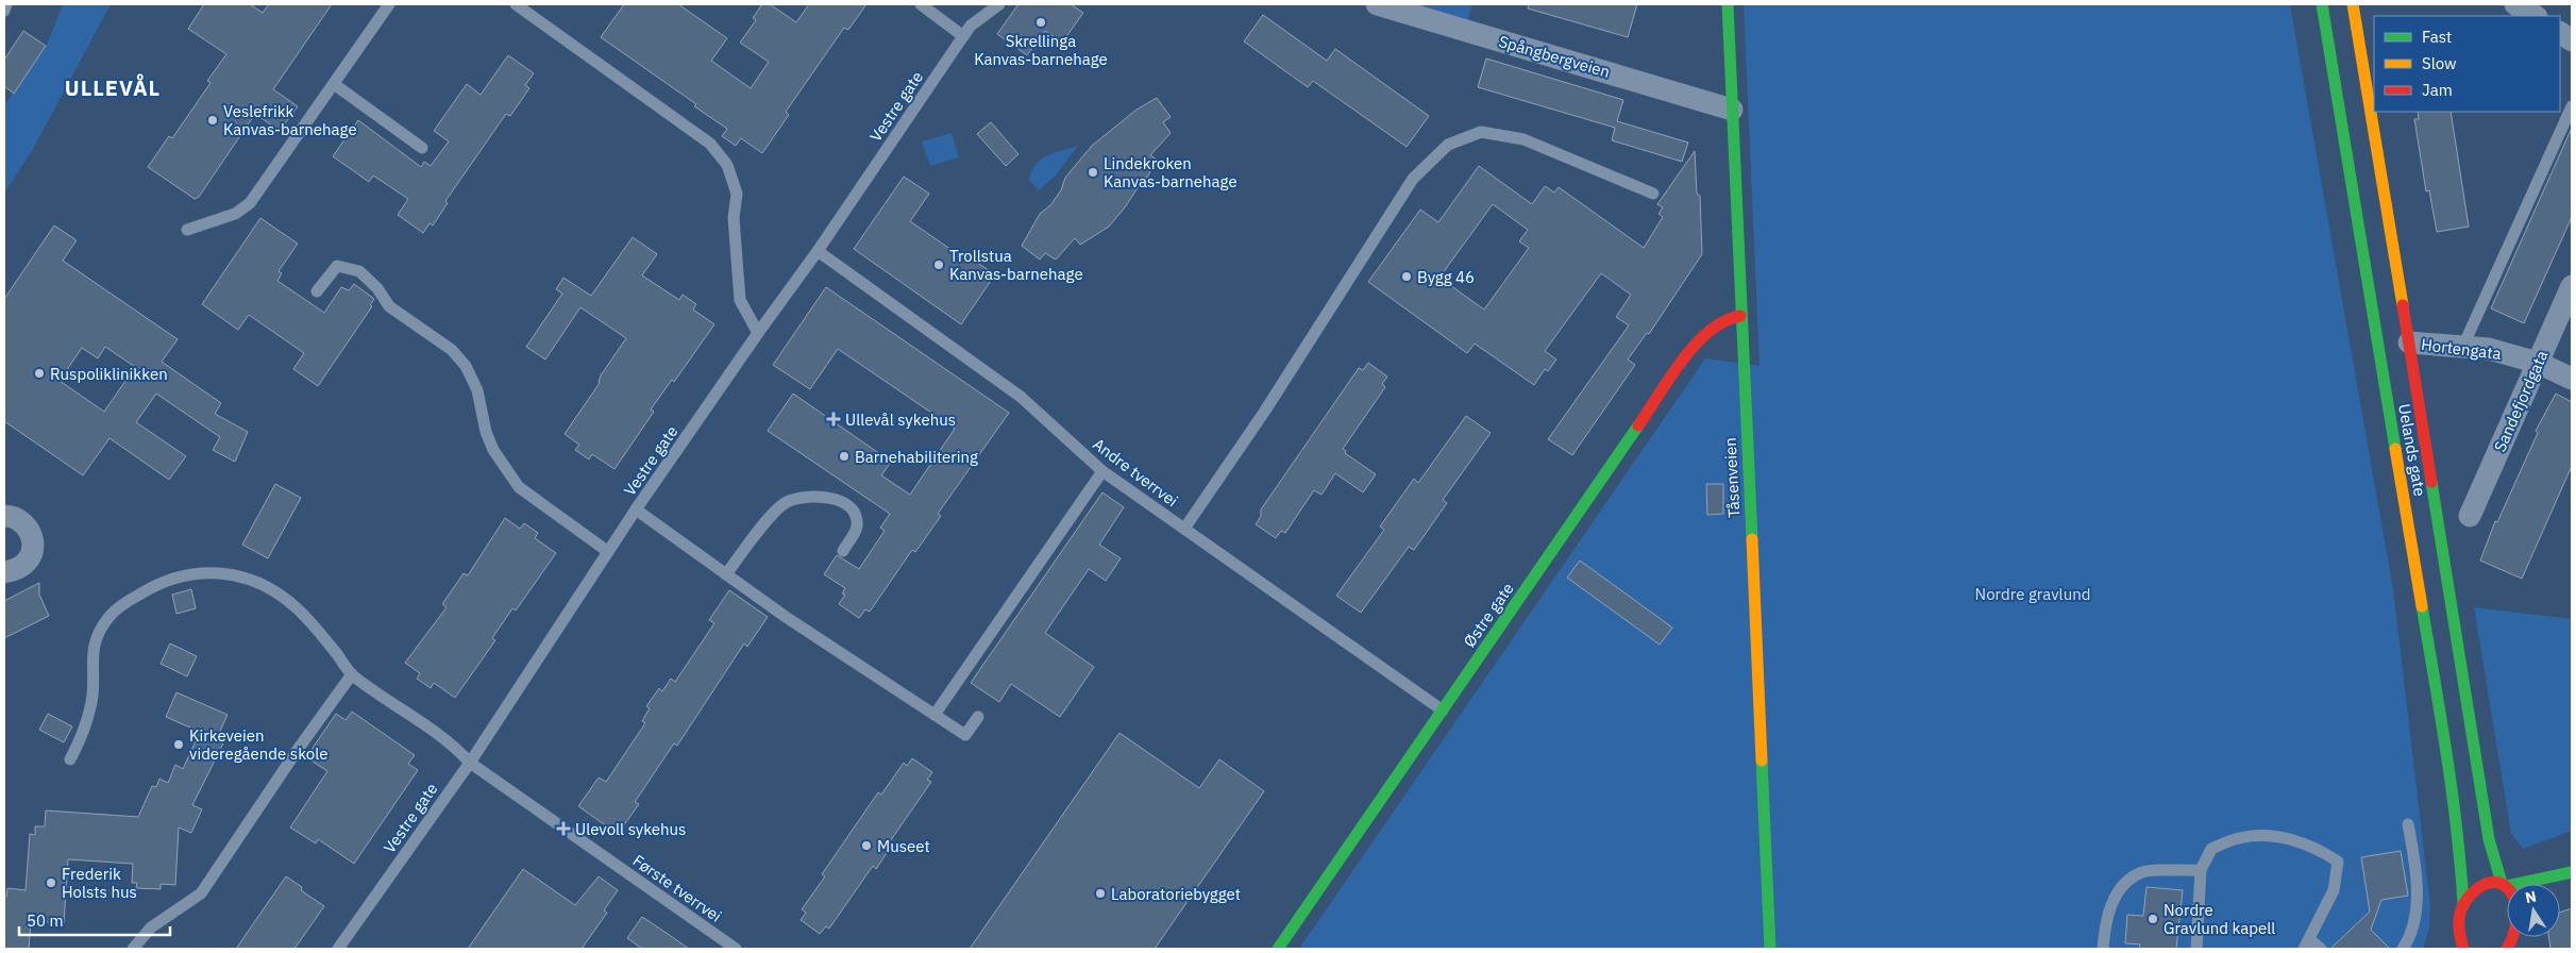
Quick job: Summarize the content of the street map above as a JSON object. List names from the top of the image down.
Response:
{
  "streets": {
    "main road": ["Uelands gate", "Tåsenveien", "Østre gate"],
    "street": ["Spångbergveien", "Hortengata", "Sandefjordgata"],
    "lane": ["Vestre gate", "Andre tverrvei", "Første tverrvei"]
  },
  "crossings": [
    ["Spångbergveien", "Tåsenveien"],
    ["Vestre gate", "Andre tverrvei"],
    ["Vestre gate", "Første tverrvei"],
    ["Hortengata", "Sandefjordgata"],
    ["Hortengata", "Uelands gate"],
    ["Andre tverrvei", "Østre gate"],
    ["Tåsenveien", "Østre gate"]
  ],
  "districts": ["ULLEVÅL"],
  "parks": ["Nordre gravlund"],
  "places": {
    "other": [
      "Skrellinga Kanvas-barnehage",
      "Veslefrikk Kanvas-barnehage",
      "Lindekroken Kanvas-barnehage",
      "Trollstua Kanvas-barnehage",
      "Bygg 46",
      "Ruspoliklinikken",
      "Barnehabilitering",
      "Kirkeveien videregående skole",
      "Museet",
      "Frederik Holsts hus",
      "Laboratoriebygget",
      "Nordre Gravlund kapell"
    ],
    "health": ["Ullevål sykehus", "Ulevoll sykehus"]
  },
  "legend": ["Fast", "Slow", "Jam"],
  "scale_bar": "50 m",
  "north": "top"
}
